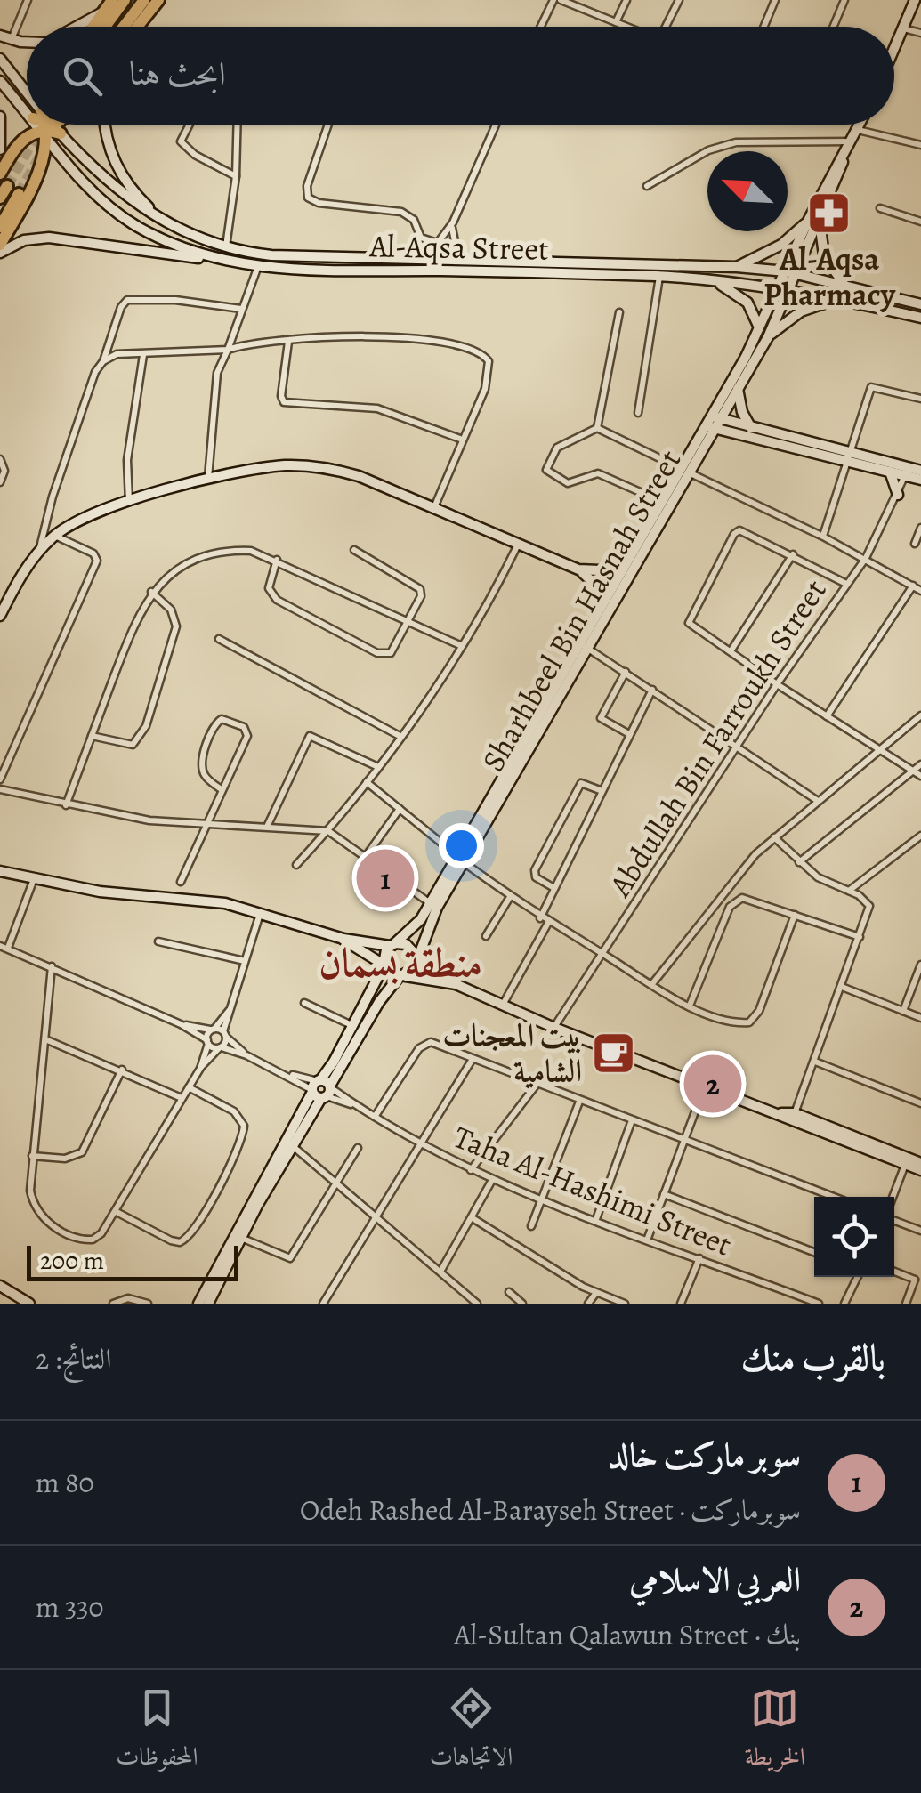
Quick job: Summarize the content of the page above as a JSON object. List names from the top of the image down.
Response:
{
  "streets": {
    "street": [
      "Al-Aqsa Street",
      "Sharhbeel Bin Hasnah Street",
      "Abdullah Bin Farroukh Street",
      "Taha Al-Hashimi Street"
    ]
  },
  "crossings": [
    ["Al-Aqsa Street", "Sharhbeel Bin Hasnah Street"]
  ],
  "districts": ["منطقة بسمان"],
  "places": {
    "pharmacy": ["Al-Aqsa Pharmacy"],
    "cafe": ["بيت المعجنات الشامية"]
  },
  "scale_bar": "200 m",
  "north": "top left",
  "page": {
    "search": "ابحث هنا",
    "pins": ["1", "2"],
    "scale": "200 m",
    "heading": ["بالقرب منك", "النتائج: 2"],
    "list": [
      {
        "mark": "1",
        "name": "سوبر ماركت خالد",
        "note": "سوبرماركت · Odeh Rashed Al-Barayseh Street",
        "value": "80 m"
      },
      {
        "mark": "2",
        "name": "العربي الاسلامي",
        "note": "بنك · Al-Sultan Qalawun Street",
        "value": "330 m"
      }
    ],
    "nav": ["الخريطة", "الاتجاهات", "المحفوظات"]
  }
}
